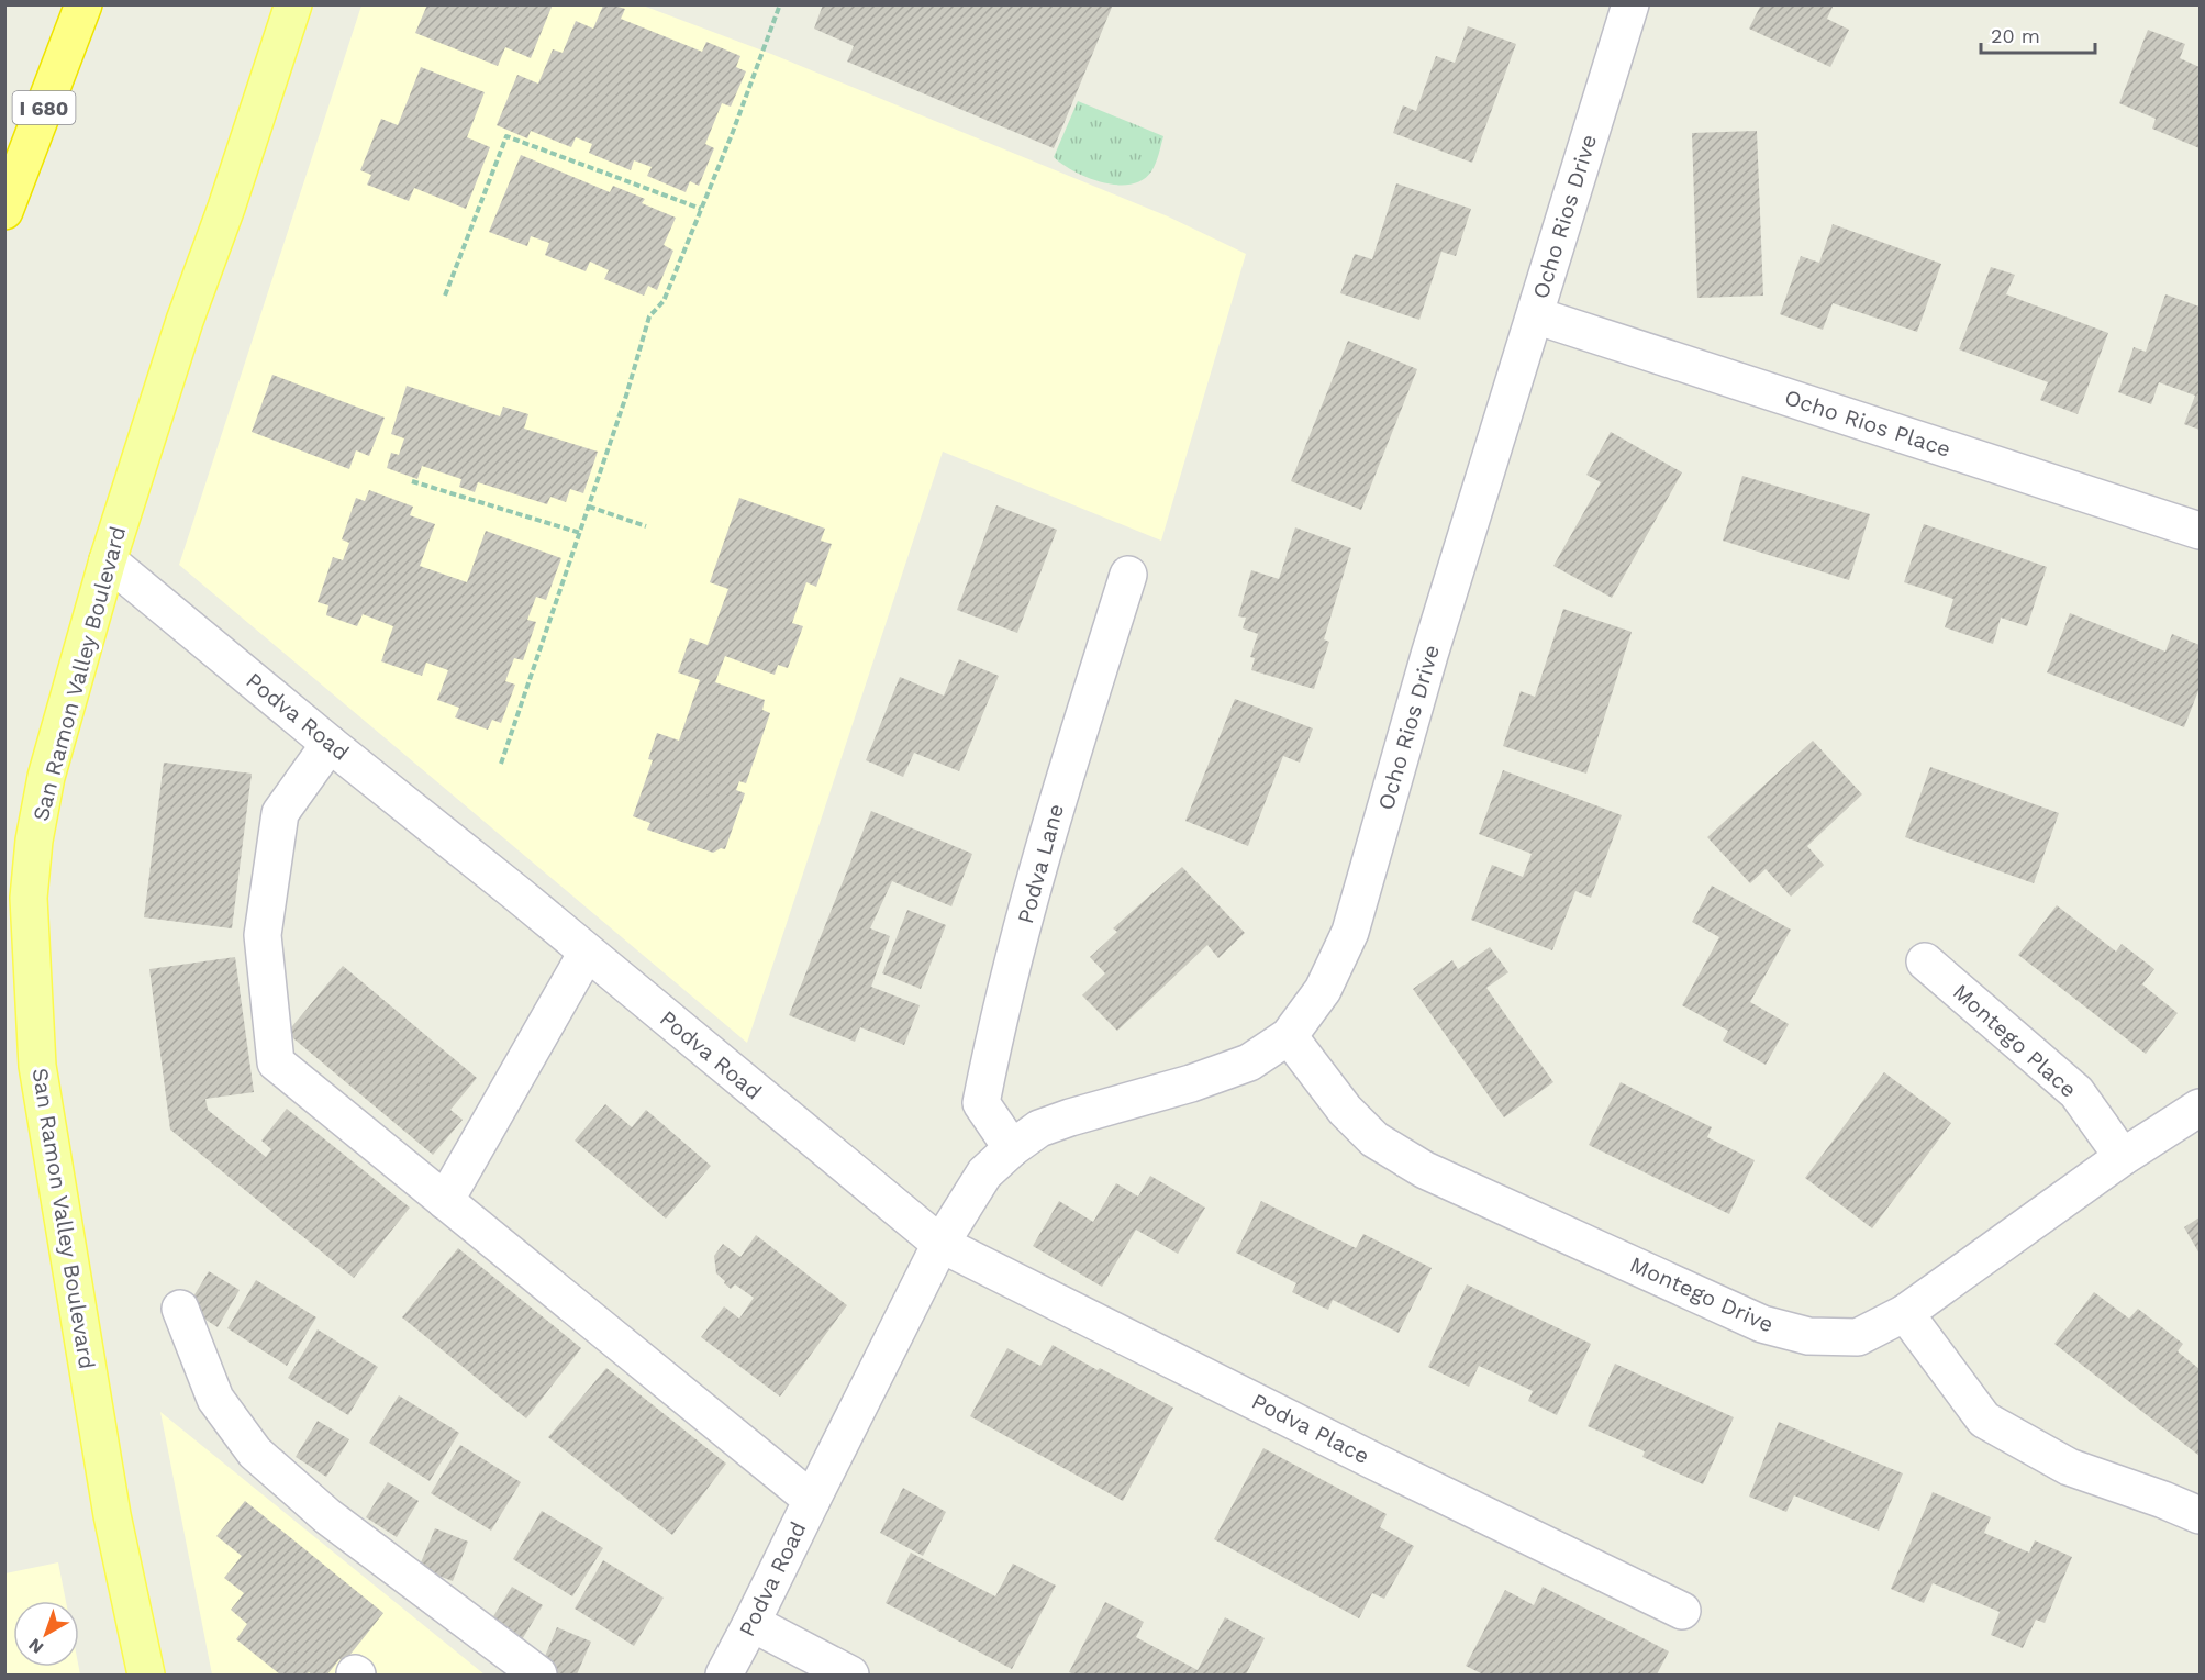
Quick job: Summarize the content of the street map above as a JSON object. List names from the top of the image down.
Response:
{
  "streets": {
    "highway": ["I 680"],
    "main road": ["San Ramon Valley Boulevard"],
    "street": [
      "Ocho Rios Drive",
      "Ocho Rios Place",
      "Podva Road",
      "Podva Lane",
      "Montego Place",
      "Montego Drive",
      "Podva Place"
    ]
  },
  "crossings": [
    ["Ocho Rios Drive", "Ocho Rios Place"],
    ["Ocho Rios Drive", "Podva Road"],
    ["Ocho Rios Drive", "Podva Lane"],
    ["Ocho Rios Drive", "Montego Drive"],
    ["Ocho Rios Drive", "Podva Place"],
    ["San Ramon Valley Boulevard", "Podva Road"],
    ["Podva Road", "Podva Place"],
    ["Montego Place", "Montego Drive"]
  ],
  "scale_bar": "20 m",
  "north": "bottom left"
}
